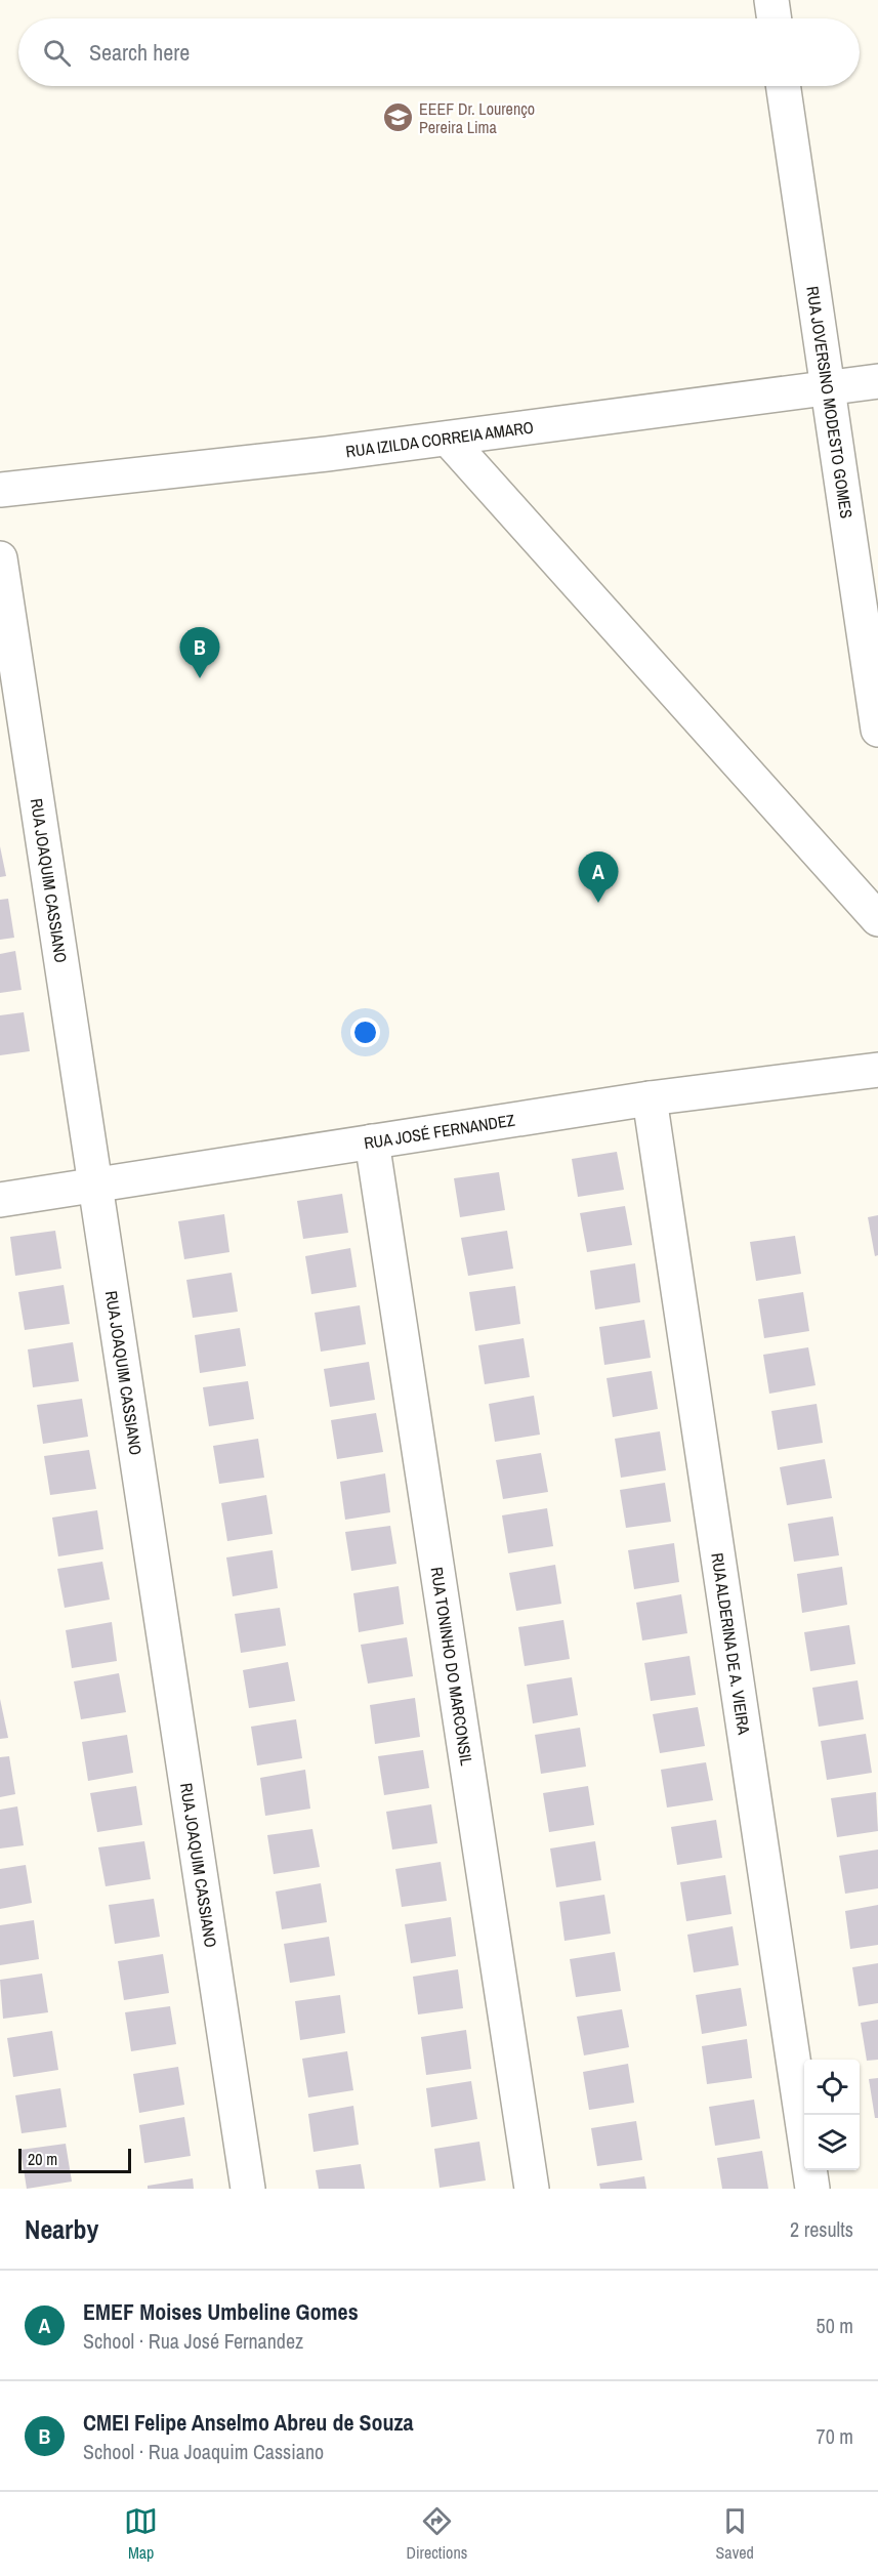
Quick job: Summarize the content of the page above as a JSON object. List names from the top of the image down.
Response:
{
  "streets": {
    "street": [
      "RUA JOVERSINO MODESTO GOMES",
      "RUA IZILDA CORREIA AMARO",
      "RUA JOAQUIM CASSIANO",
      "RUA JOSÉ FERNANDEZ",
      "RUA ALDERINA DE A. VIEIRA",
      "RUA TONINHO DO MARCONSIL"
    ]
  },
  "crossings": [
    ["RUA JOVERSINO MODESTO GOMES", "RUA IZILDA CORREIA AMARO"],
    ["RUA JOAQUIM CASSIANO", "RUA JOSÉ FERNANDEZ"],
    ["RUA JOSÉ FERNANDEZ", "RUA ALDERINA DE A. VIEIRA"],
    ["RUA JOSÉ FERNANDEZ", "RUA TONINHO DO MARCONSIL"]
  ],
  "places": {
    "school or university": ["EEEF Dr. Lourenço Pereira Lima"]
  },
  "scale_bar": "20 m",
  "page": {
    "search": "Search here",
    "pins": ["B", "A"],
    "scale": "20 m",
    "heading": ["Nearby", "2 results"],
    "list": [
      {
        "mark": "A",
        "name": "EMEF Moises Umbeline Gomes",
        "note": "School · Rua José Fernandez",
        "value": "50 m"
      },
      {
        "mark": "B",
        "name": "CMEI Felipe Anselmo Abreu de Souza",
        "note": "School · Rua Joaquim Cassiano",
        "value": "70 m"
      }
    ],
    "nav": ["Map", "Directions", "Saved"]
  }
}
